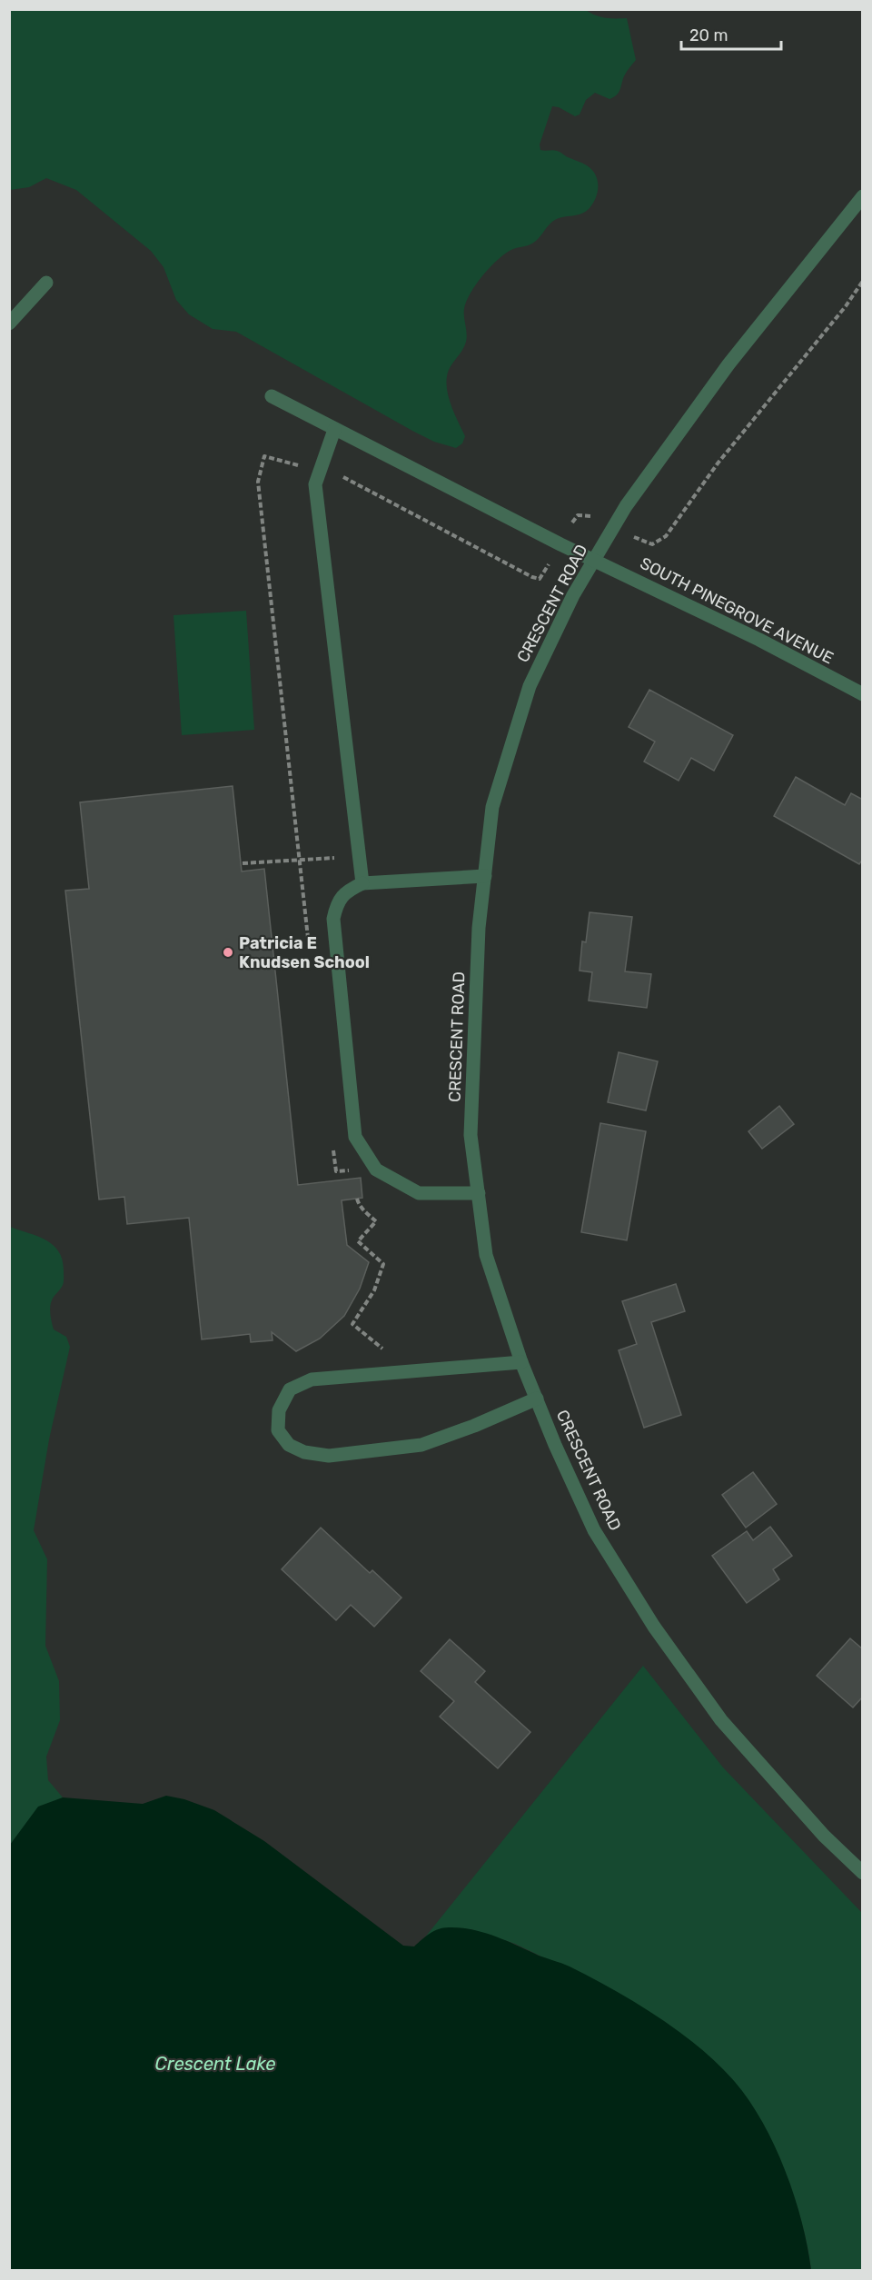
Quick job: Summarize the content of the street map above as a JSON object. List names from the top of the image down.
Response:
{
  "streets": {
    "street": ["CRESCENT ROAD", "SOUTH PINEGROVE AVENUE"]
  },
  "crossings": [
    ["CRESCENT ROAD", "SOUTH PINEGROVE AVENUE"]
  ],
  "water": ["Crescent Lake"],
  "places": ["Patricia E Knudsen School"],
  "scale_bar": "20 m"
}
